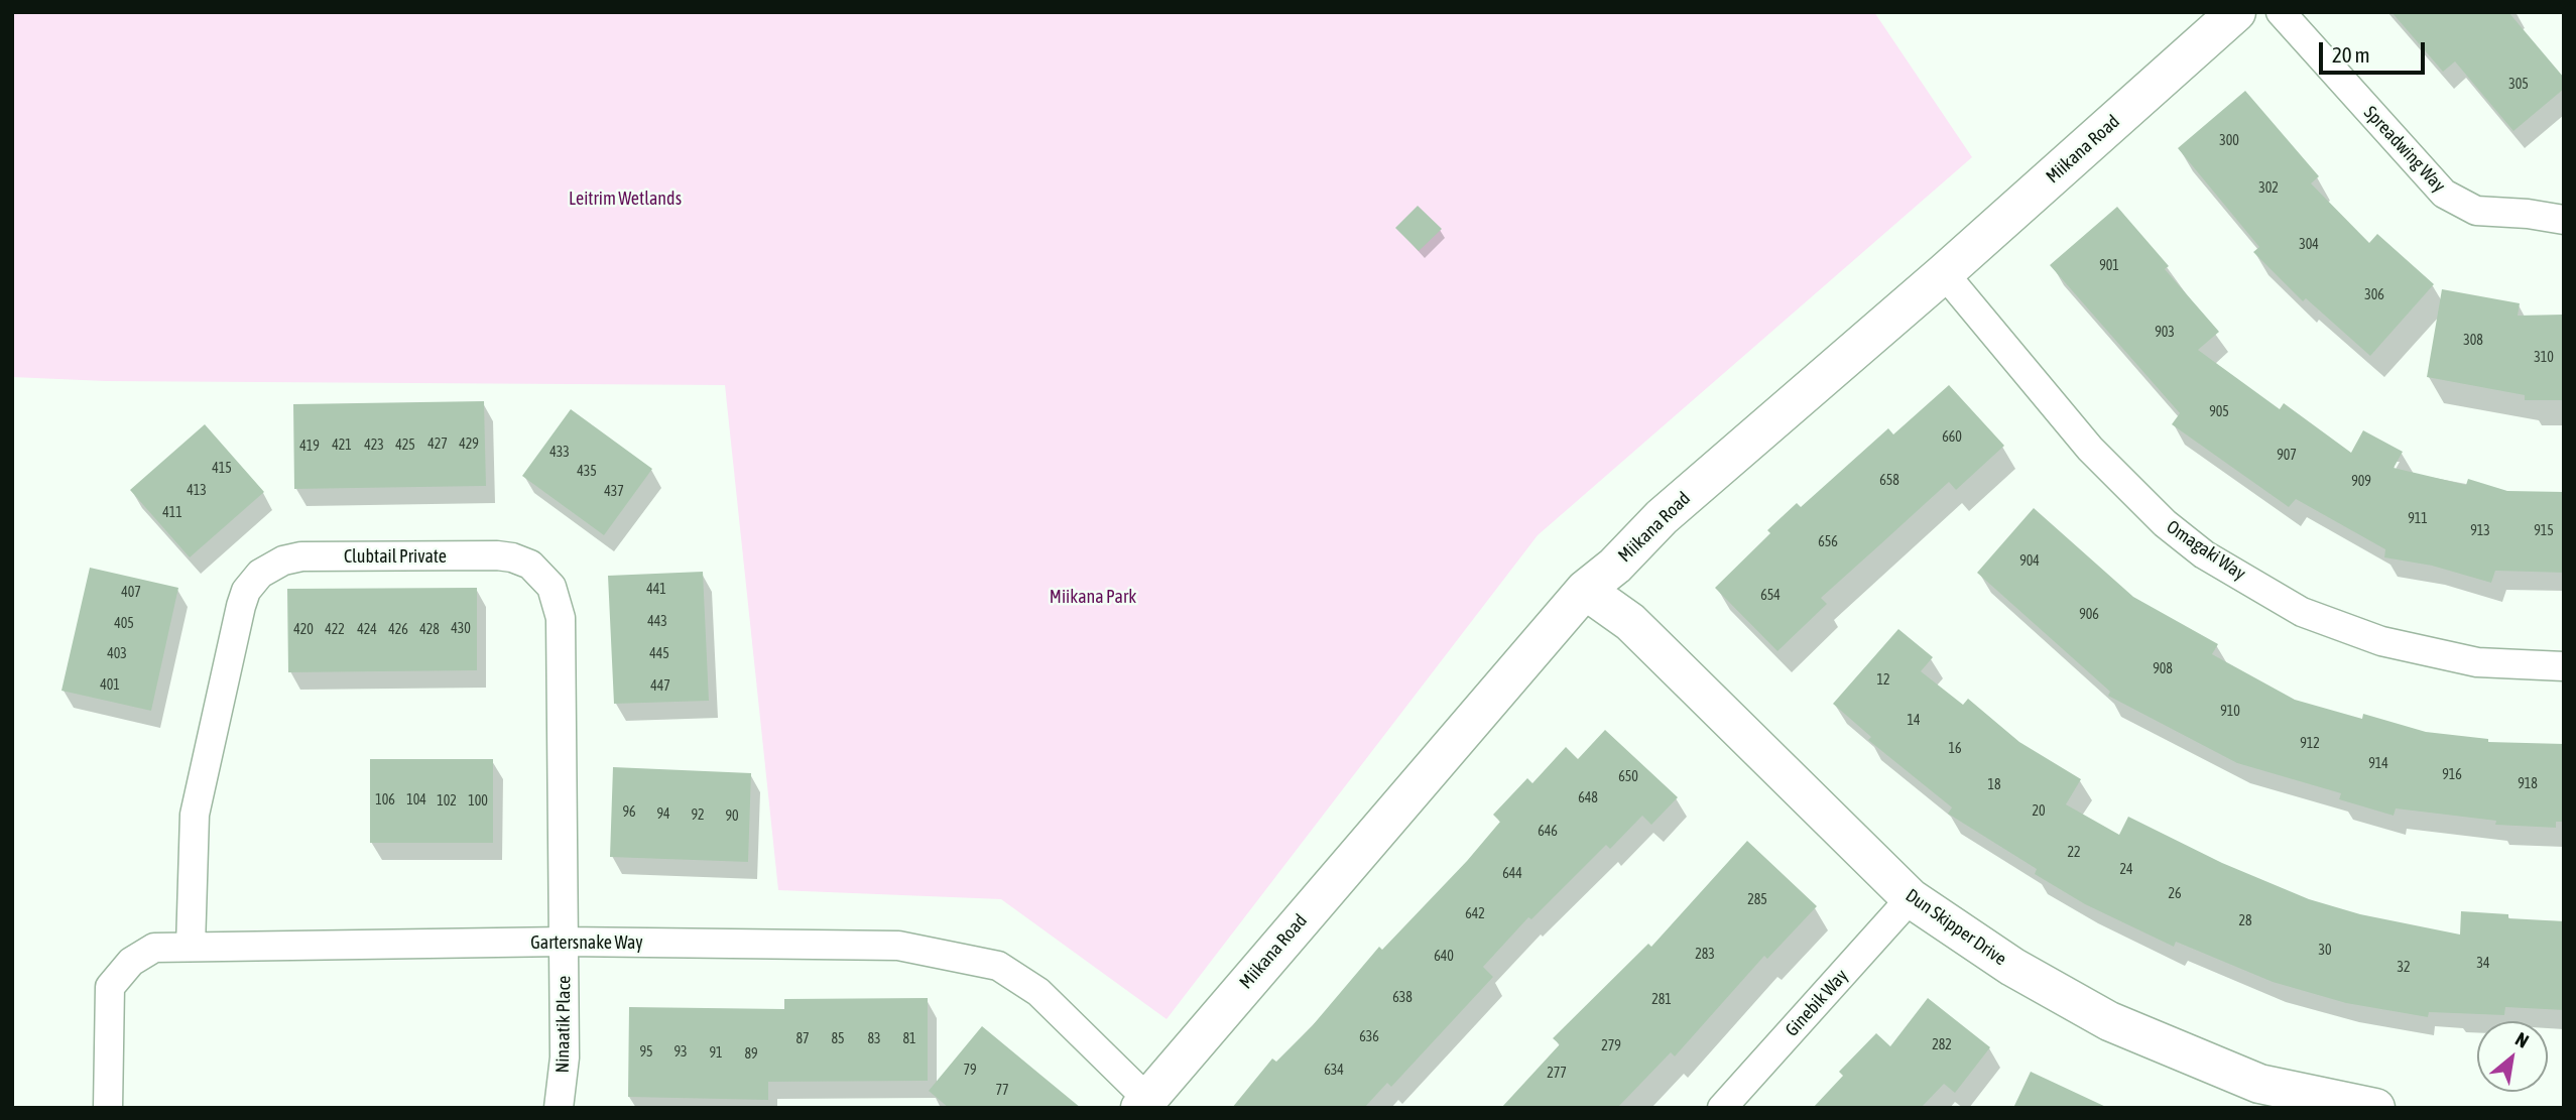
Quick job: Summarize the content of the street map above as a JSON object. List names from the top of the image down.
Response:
{
  "streets": {
    "street": [
      "Miikana Road",
      "Spreadwing Way",
      "Omagaki Way",
      "Clubtail Private",
      "Dun Skipper Drive",
      "Gartersnake Way",
      "Ginebik Way",
      "Ninaatik Place"
    ]
  },
  "crossings": [
    ["Miikana Road", "Omagaki Way"],
    ["Miikana Road", "Dun Skipper Drive"],
    ["Miikana Road", "Gartersnake Way"],
    ["Clubtail Private", "Gartersnake Way"],
    ["Clubtail Private", "Ninaatik Place"],
    ["Dun Skipper Drive", "Ginebik Way"],
    ["Gartersnake Way", "Ninaatik Place"]
  ],
  "parks": ["Leitrim Wetlands", "Miikana Park"],
  "house_numbers": [
    "305",
    "300",
    "302",
    "304",
    "901",
    "306",
    "903",
    "308",
    "310",
    "905",
    "660",
    "427",
    "429",
    "421",
    "423",
    "425",
    "419",
    "433",
    "907",
    "415",
    "435",
    "658",
    "909",
    "413",
    "437",
    "411",
    "911",
    "913",
    "915",
    "656",
    "904",
    "441",
    "407",
    "654",
    "906",
    "443",
    "405",
    "430",
    "420",
    "422",
    "424",
    "426",
    "428",
    "403",
    "445",
    "908",
    "12",
    "401",
    "447",
    "910",
    "14",
    "912",
    "16",
    "914",
    "916",
    "650",
    "918",
    "18",
    "648",
    "106",
    "104",
    "102",
    "100",
    "20",
    "96",
    "94",
    "92",
    "90",
    "646",
    "22",
    "24",
    "644",
    "26",
    "285",
    "642",
    "28",
    "30",
    "283",
    "640",
    "34",
    "32",
    "638",
    "281",
    "636",
    "87",
    "85",
    "83",
    "81",
    "282",
    "279",
    "95",
    "93",
    "91",
    "89",
    "79",
    "634",
    "277",
    "77"
  ],
  "scale_bar": "20 m",
  "north": "top right"
}
